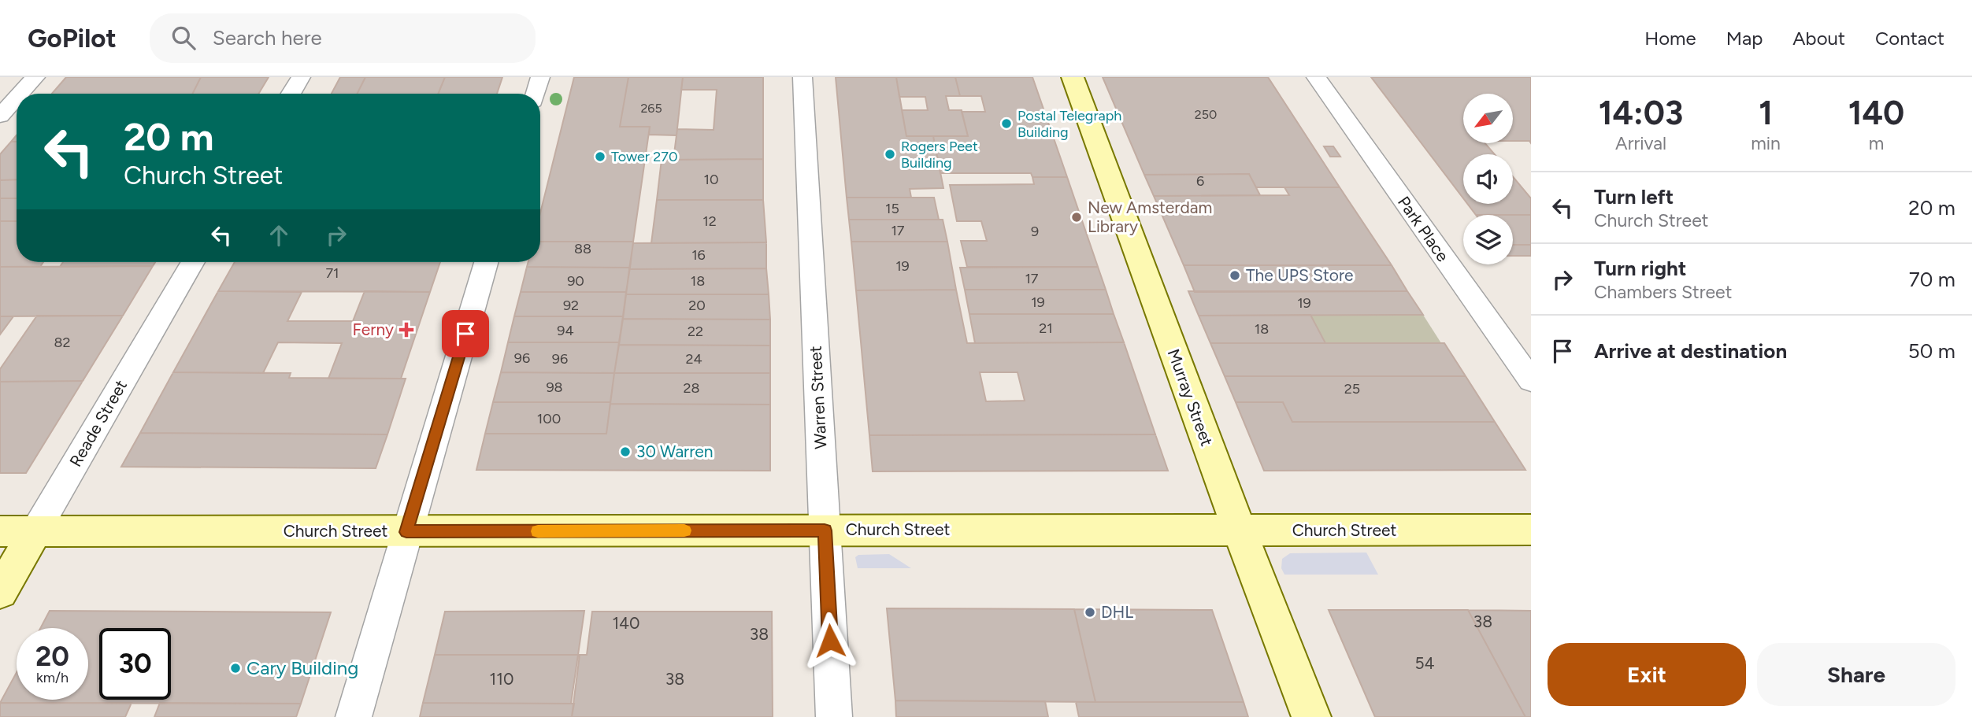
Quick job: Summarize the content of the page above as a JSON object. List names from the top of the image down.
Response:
{
  "streets": {
    "main road": ["Murray Street", "Reade Street", "Church Street"],
    "street": ["Park Place", "Warren Street"]
  },
  "crossings": [
    ["Warren Street", "Church Street"],
    ["Murray Street", "Church Street"],
    ["Reade Street", "Church Street"]
  ],
  "places": {
    "other": [
      "Postal Telegraph Building",
      "Rogers Peet Building",
      "Tower 270",
      "New Amsterdam Library",
      "The UPS Store",
      "30 Warren",
      "DHL",
      "Cary Building"
    ],
    "health": ["Ferny"]
  },
  "house_numbers": [
    "265",
    "250",
    "10",
    "6",
    "15",
    "12",
    "17",
    "9",
    "88",
    "16",
    "19",
    "71",
    "17",
    "90",
    "18",
    "19",
    "19",
    "92",
    "20",
    "21",
    "18",
    "94",
    "22",
    "82",
    "96",
    "96",
    "24",
    "98",
    "28",
    "25",
    "100",
    "38",
    "140",
    "38",
    "54",
    "110",
    "38"
  ],
  "north": "bottom left",
  "page": {
    "header": "GoPilot",
    "search": "Search here",
    "nav": [
      "Home",
      "Map",
      "About",
      "Contact"
    ],
    "eta": [
      "14:03",
      "Arrival",
      "1",
      "min",
      "140",
      "m"
    ],
    "turn": ["20 m", "Church Street"],
    "list": [
      {
        "name": "Turn left",
        "note": "Church Street",
        "value": "20 m"
      },
      {
        "name": "Turn right",
        "note": "Chambers Street",
        "value": "70 m"
      },
      {
        "name": "Arrive at destination",
        "value": "50 m"
      }
    ],
    "speed": "20 km/h",
    "limit": "30",
    "buttons": ["Exit", "Share"]
  }
}
